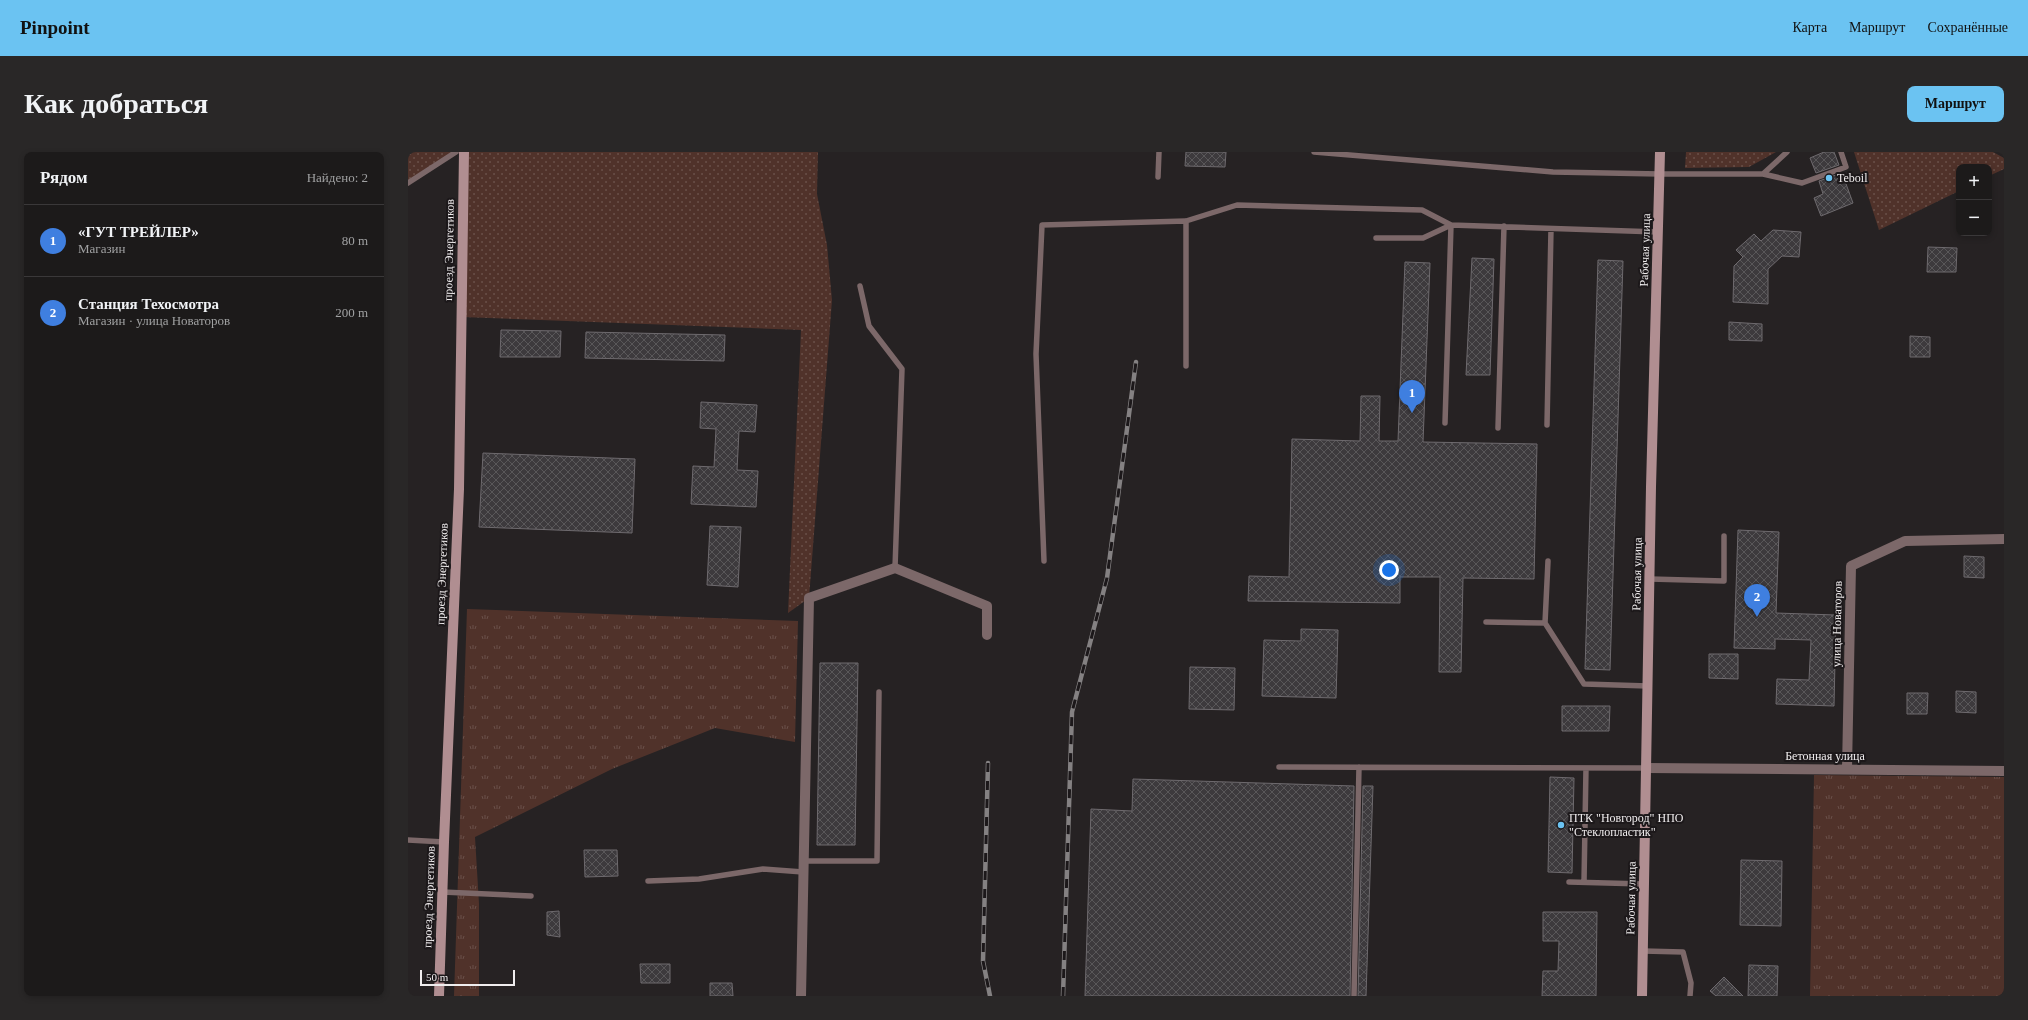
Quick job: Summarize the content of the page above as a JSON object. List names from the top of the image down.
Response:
{
  "streets": {
    "main road": ["проезд Энергетиков", "Рабочая улица"],
    "street": ["улица Новаторов", "Бетонная улица"]
  },
  "crossings": [
    ["Рабочая улица", "Бетонная улица"],
    ["улица Новаторов", "Бетонная улица"]
  ],
  "places": ["Teboil", "ПТК \"Новгород\" НПО \"Стеклопластик\""],
  "scale_bar": "50 m",
  "page": {
    "header": "Pinpoint",
    "nav": ["Карта", "Маршрут", "Сохранённые"],
    "buttons": "Маршрут",
    "title": "Как добраться",
    "heading": ["Рядом", "Найдено: 2"],
    "map_buttons": ["+", "−"],
    "list": [
      {
        "mark": "1",
        "name": "«ГУТ ТРЕЙЛЕР»",
        "note": "Магазин",
        "value": "80 m"
      },
      {
        "mark": "2",
        "name": "Станция Техосмотра",
        "note": "Магазин · улица Новаторов",
        "value": "200 m"
      }
    ],
    "pins": ["1", "2"],
    "scale": "50 m"
  }
}
